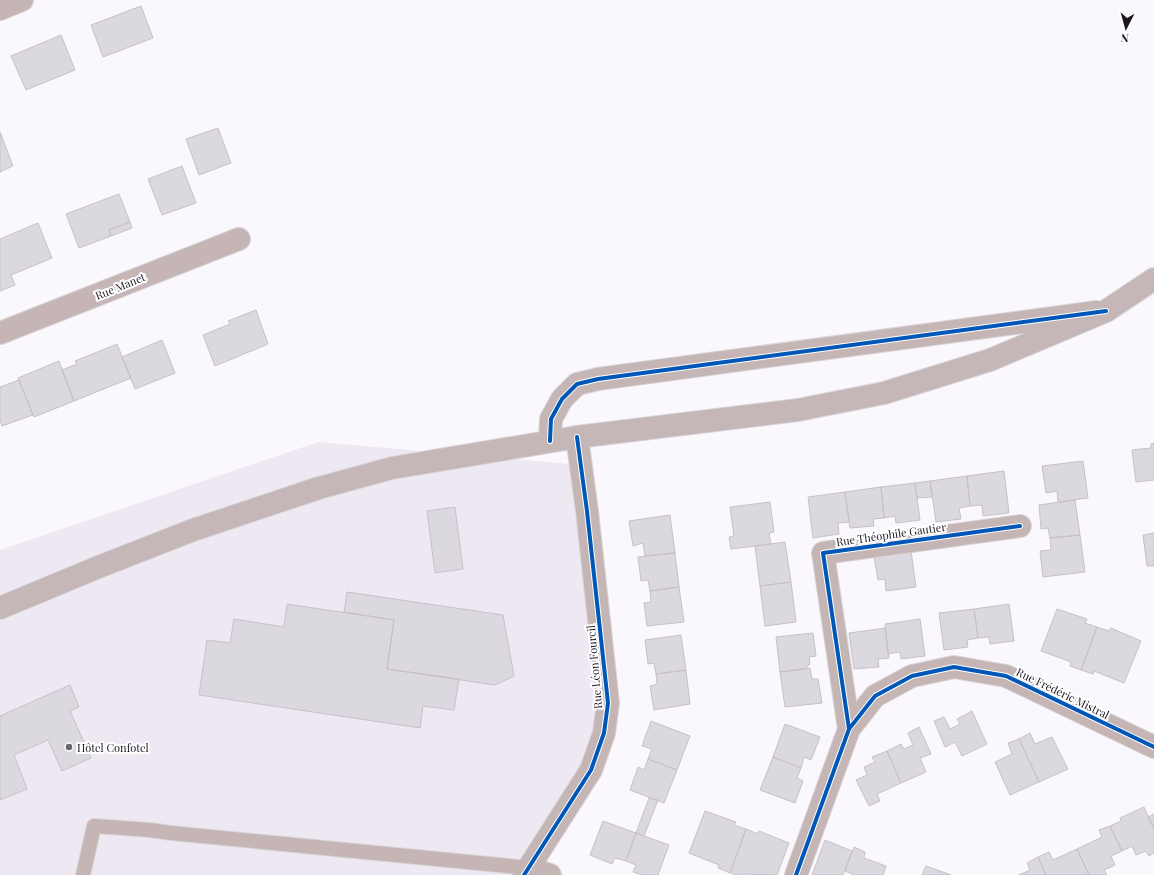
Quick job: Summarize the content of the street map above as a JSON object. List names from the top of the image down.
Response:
{
  "streets": {
    "street": [
      "Rue Manet",
      "Rue Théophile Gautier",
      "Rue Léon Fourcil",
      "Rue Frédéric Mistral"
    ]
  },
  "crossings": [
    ["Rue Théophile Gautier", "Rue Frédéric Mistral"]
  ],
  "places": ["Hôtel Confotel"],
  "north": "bottom"
}
